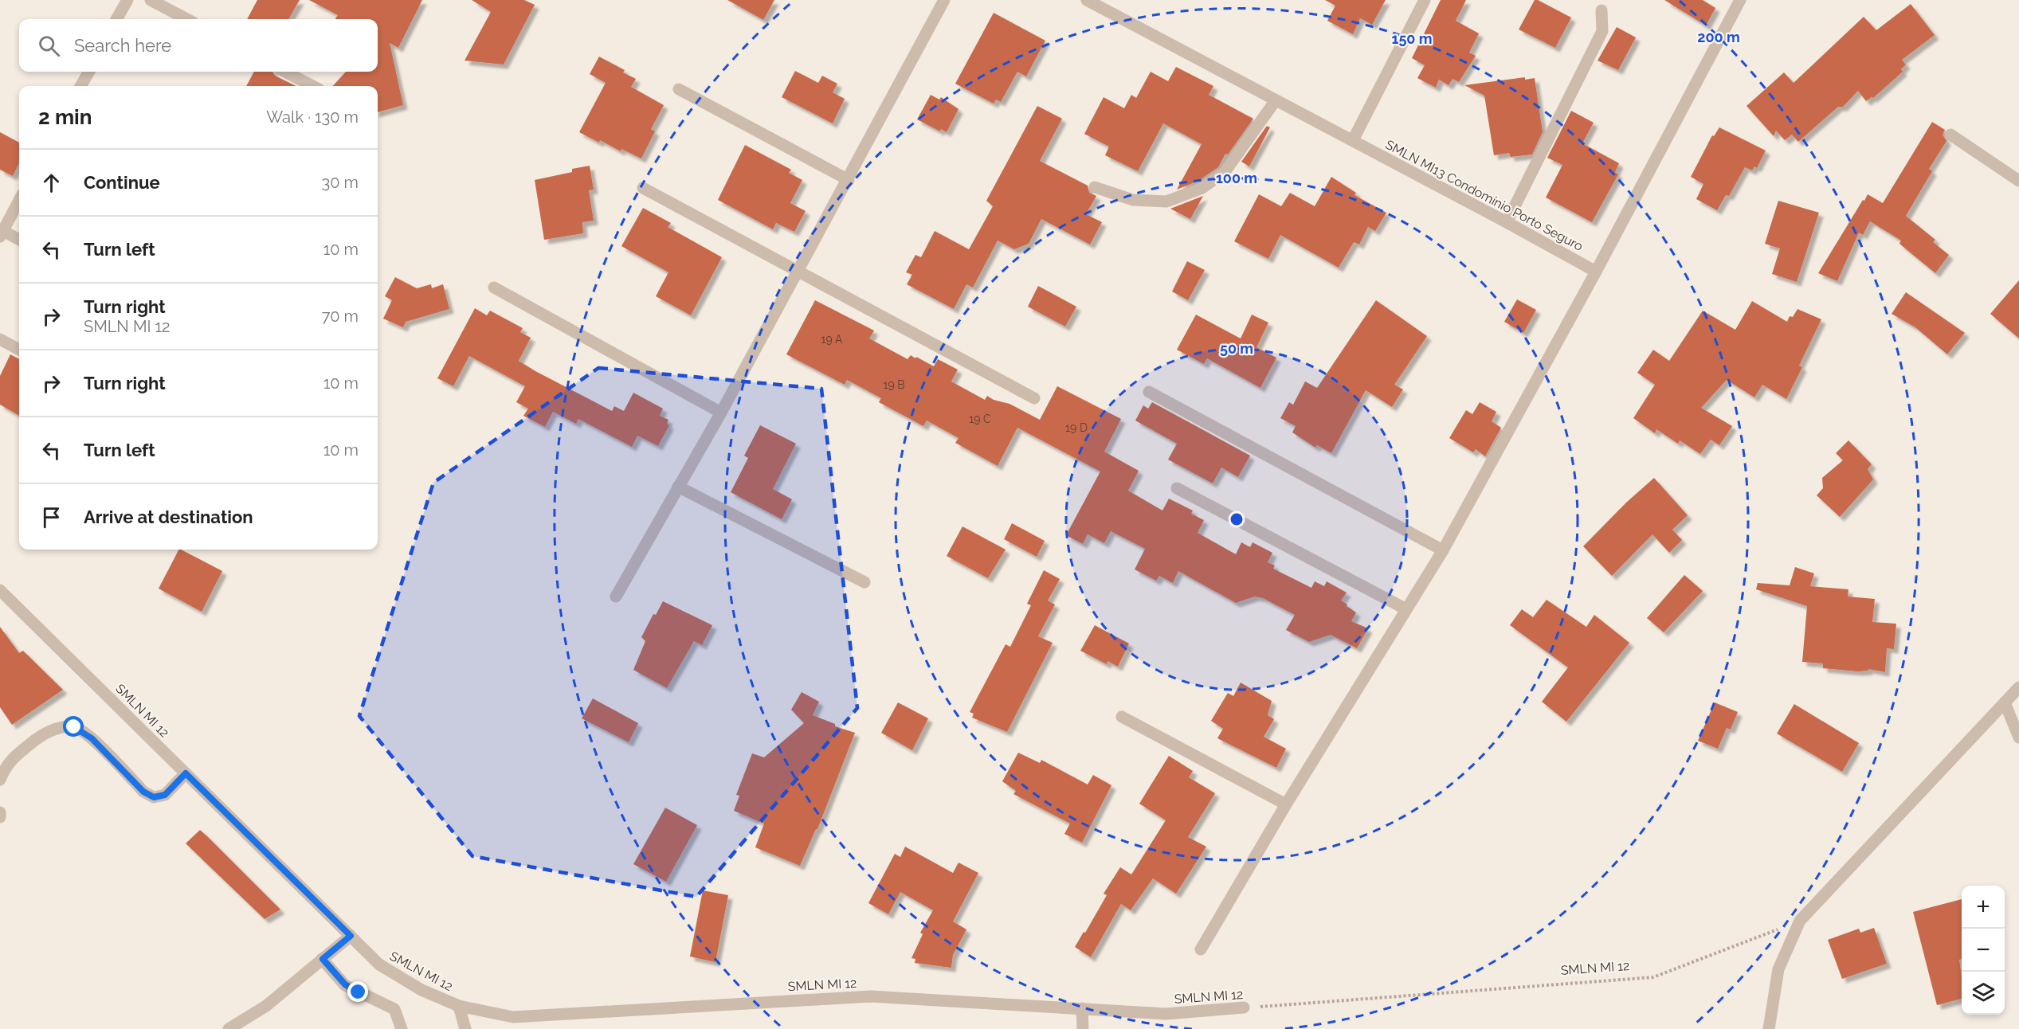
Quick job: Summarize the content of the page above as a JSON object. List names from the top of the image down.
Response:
{
  "streets": {
    "street": ["SMLN MI13 Condomínio Porto Seguro", "SMLN MI 12"]
  },
  "house_numbers": [
    "19 A",
    "19 B",
    "19 C",
    "19 D"
  ],
  "page": {
    "search": "Search here",
    "heading": ["2 min", "Walk · 130 m"],
    "list": [
      ["Continue", "30 m"],
      ["Turn left", "10 m"],
      ["Turn right", "SMLN MI 12", "70 m"],
      ["Turn right", "10 m"],
      ["Turn left", "10 m"],
      "Arrive at destination"
    ],
    "map_buttons": ["+", "−"]
  },
  "rings": [
    "200 m",
    "150 m",
    "100 m",
    "50 m"
  ]
}
